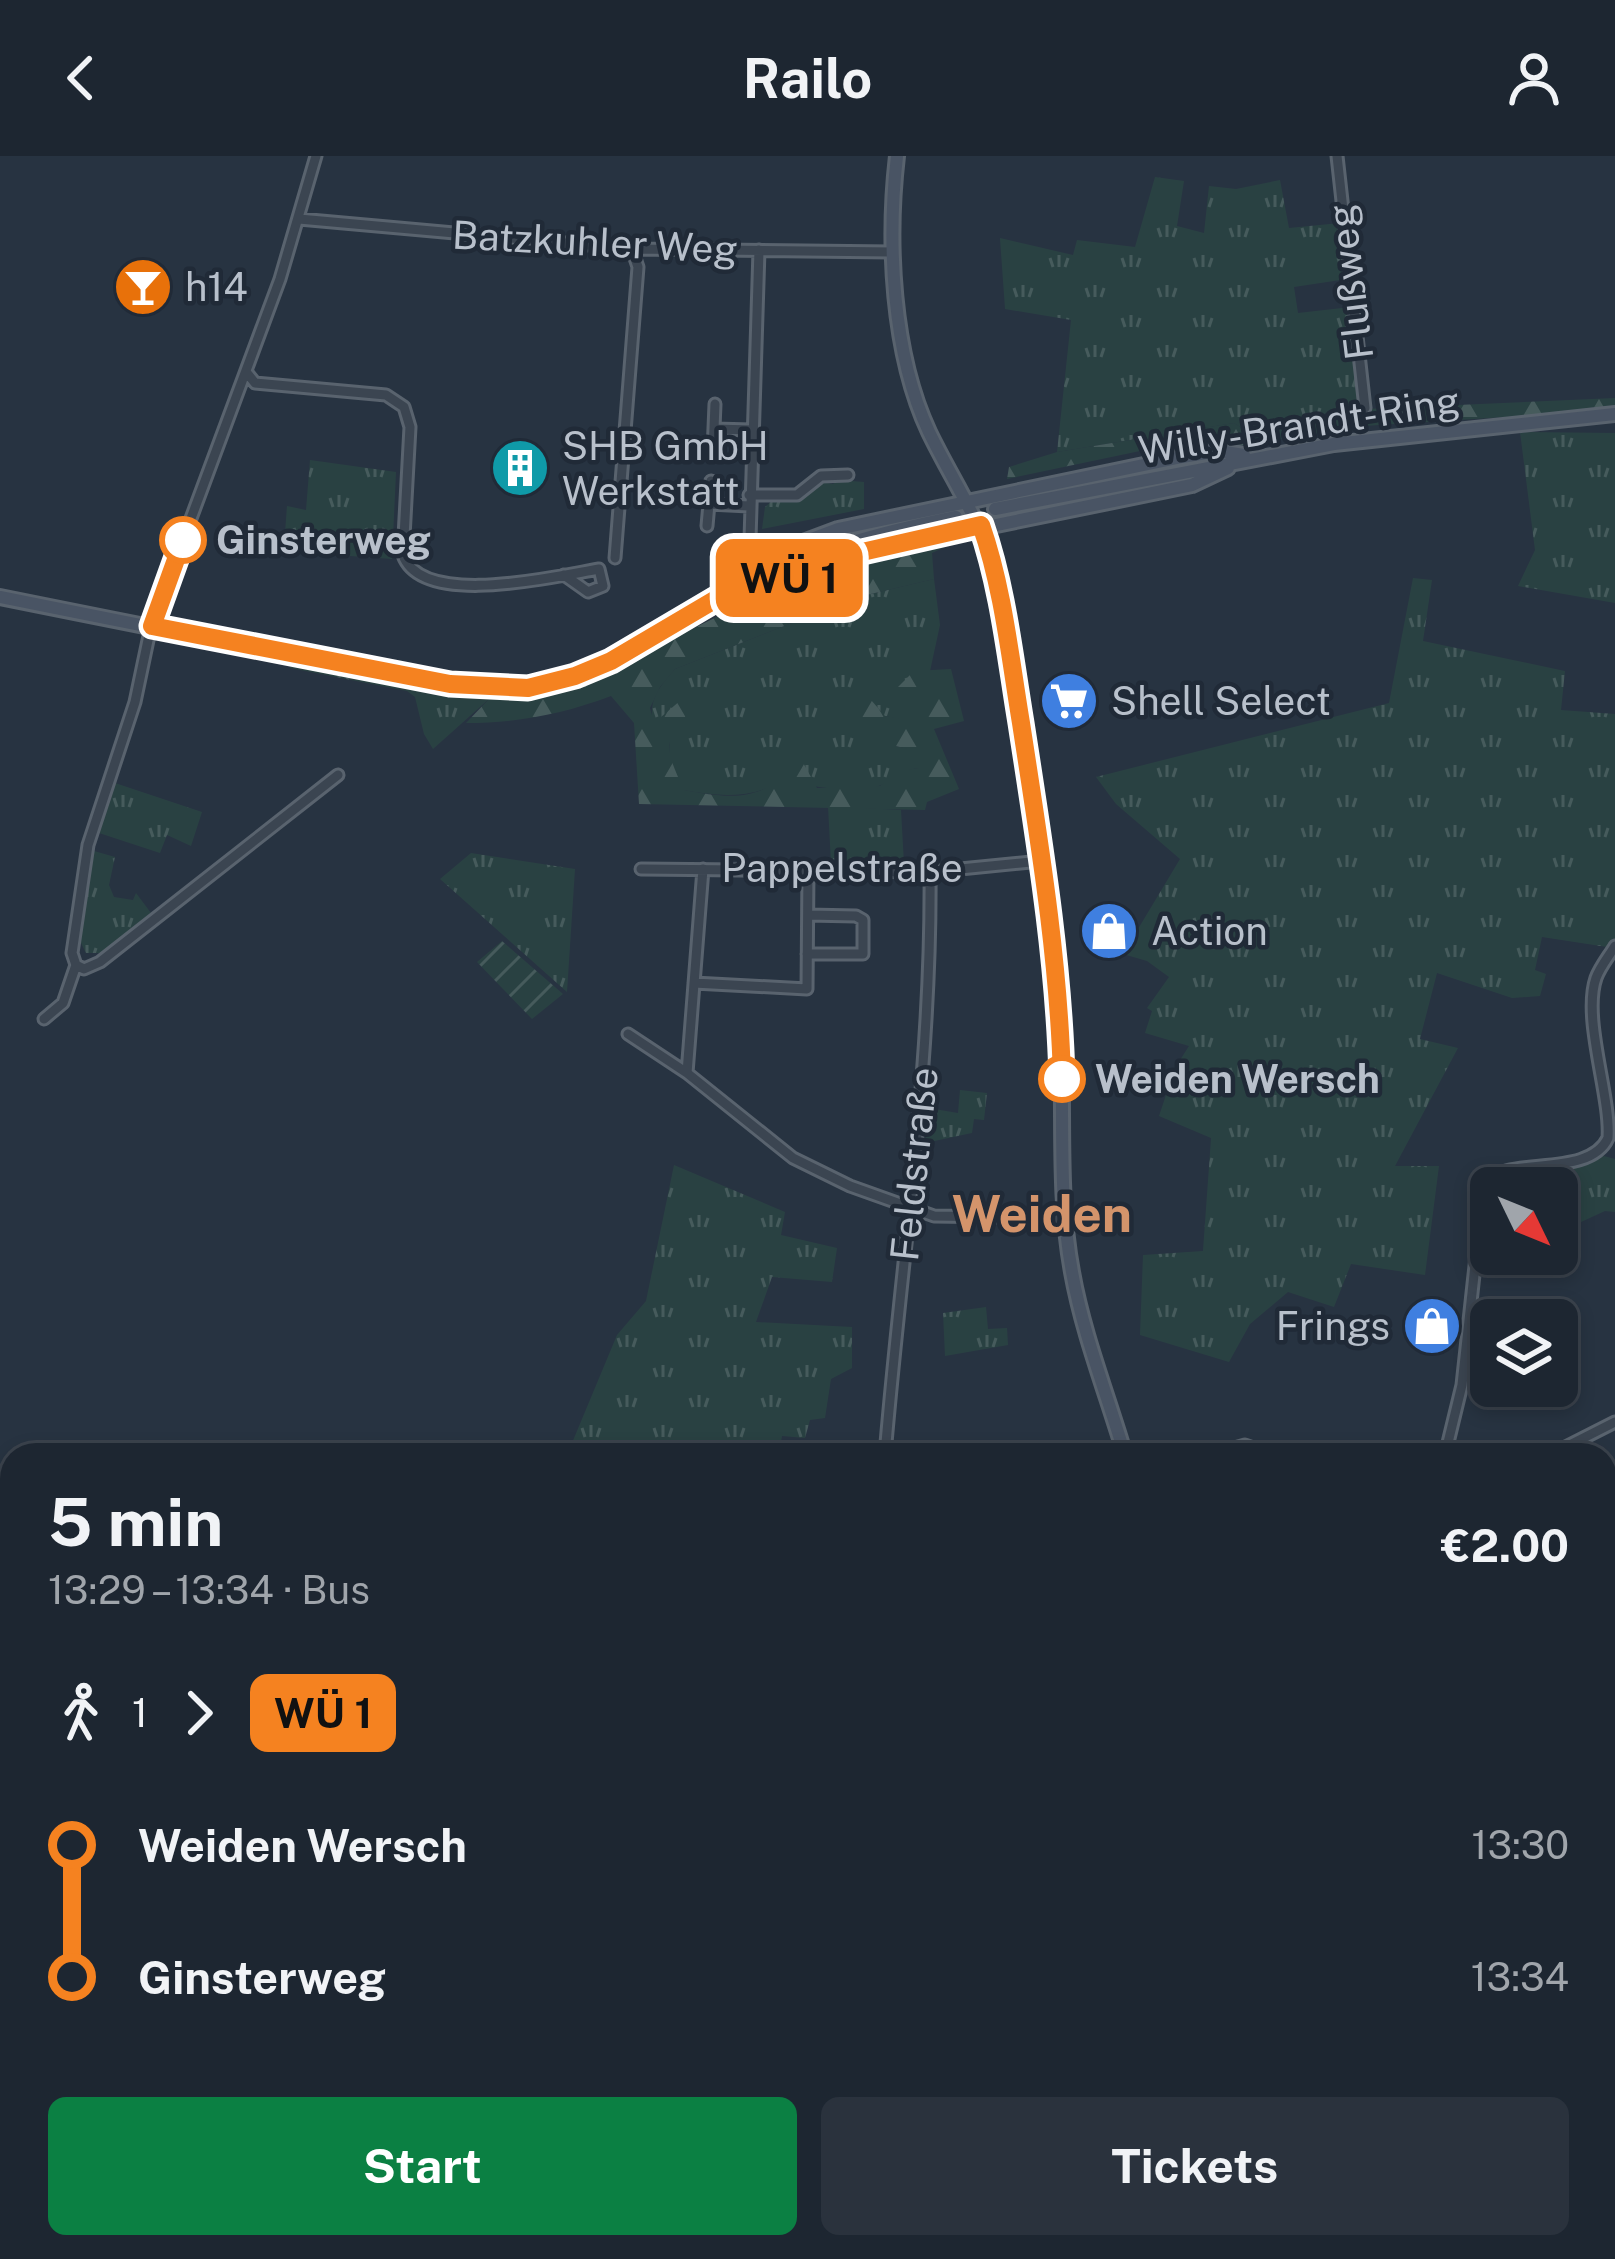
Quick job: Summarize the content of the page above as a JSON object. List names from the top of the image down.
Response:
{
  "streets": {
    "main road": ["Willy-Brandt-Ring"],
    "street": [
      "Batzkuhler Weg",
      "Flußweg",
      "Pappelstraße",
      "Feldstraße"
    ]
  },
  "crossings": [
    ["Pappelstraße", "Feldstraße"]
  ],
  "districts": ["Weiden"],
  "places": {
    "bar": ["h14"],
    "building": ["SHB GmbH Werkstatt"],
    "other": ["Ginsterweg", "Weiden Wersch"],
    "supermarket": ["Shell Select"],
    "shop": ["Action", "Frings"]
  },
  "north": "bottom right",
  "page": {
    "header": "Railo",
    "on_map": "WÜ 1",
    "heading": ["5 min", "13:29 – 13:34 · Bus", "€2.00"],
    "legs": ["1", "WÜ 1"],
    "list": [
      {
        "name": "Weiden Wersch",
        "value": "13:30"
      },
      {
        "name": "Ginsterweg",
        "value": "13:34"
      }
    ],
    "buttons": ["Start", "Tickets"]
  }
}
